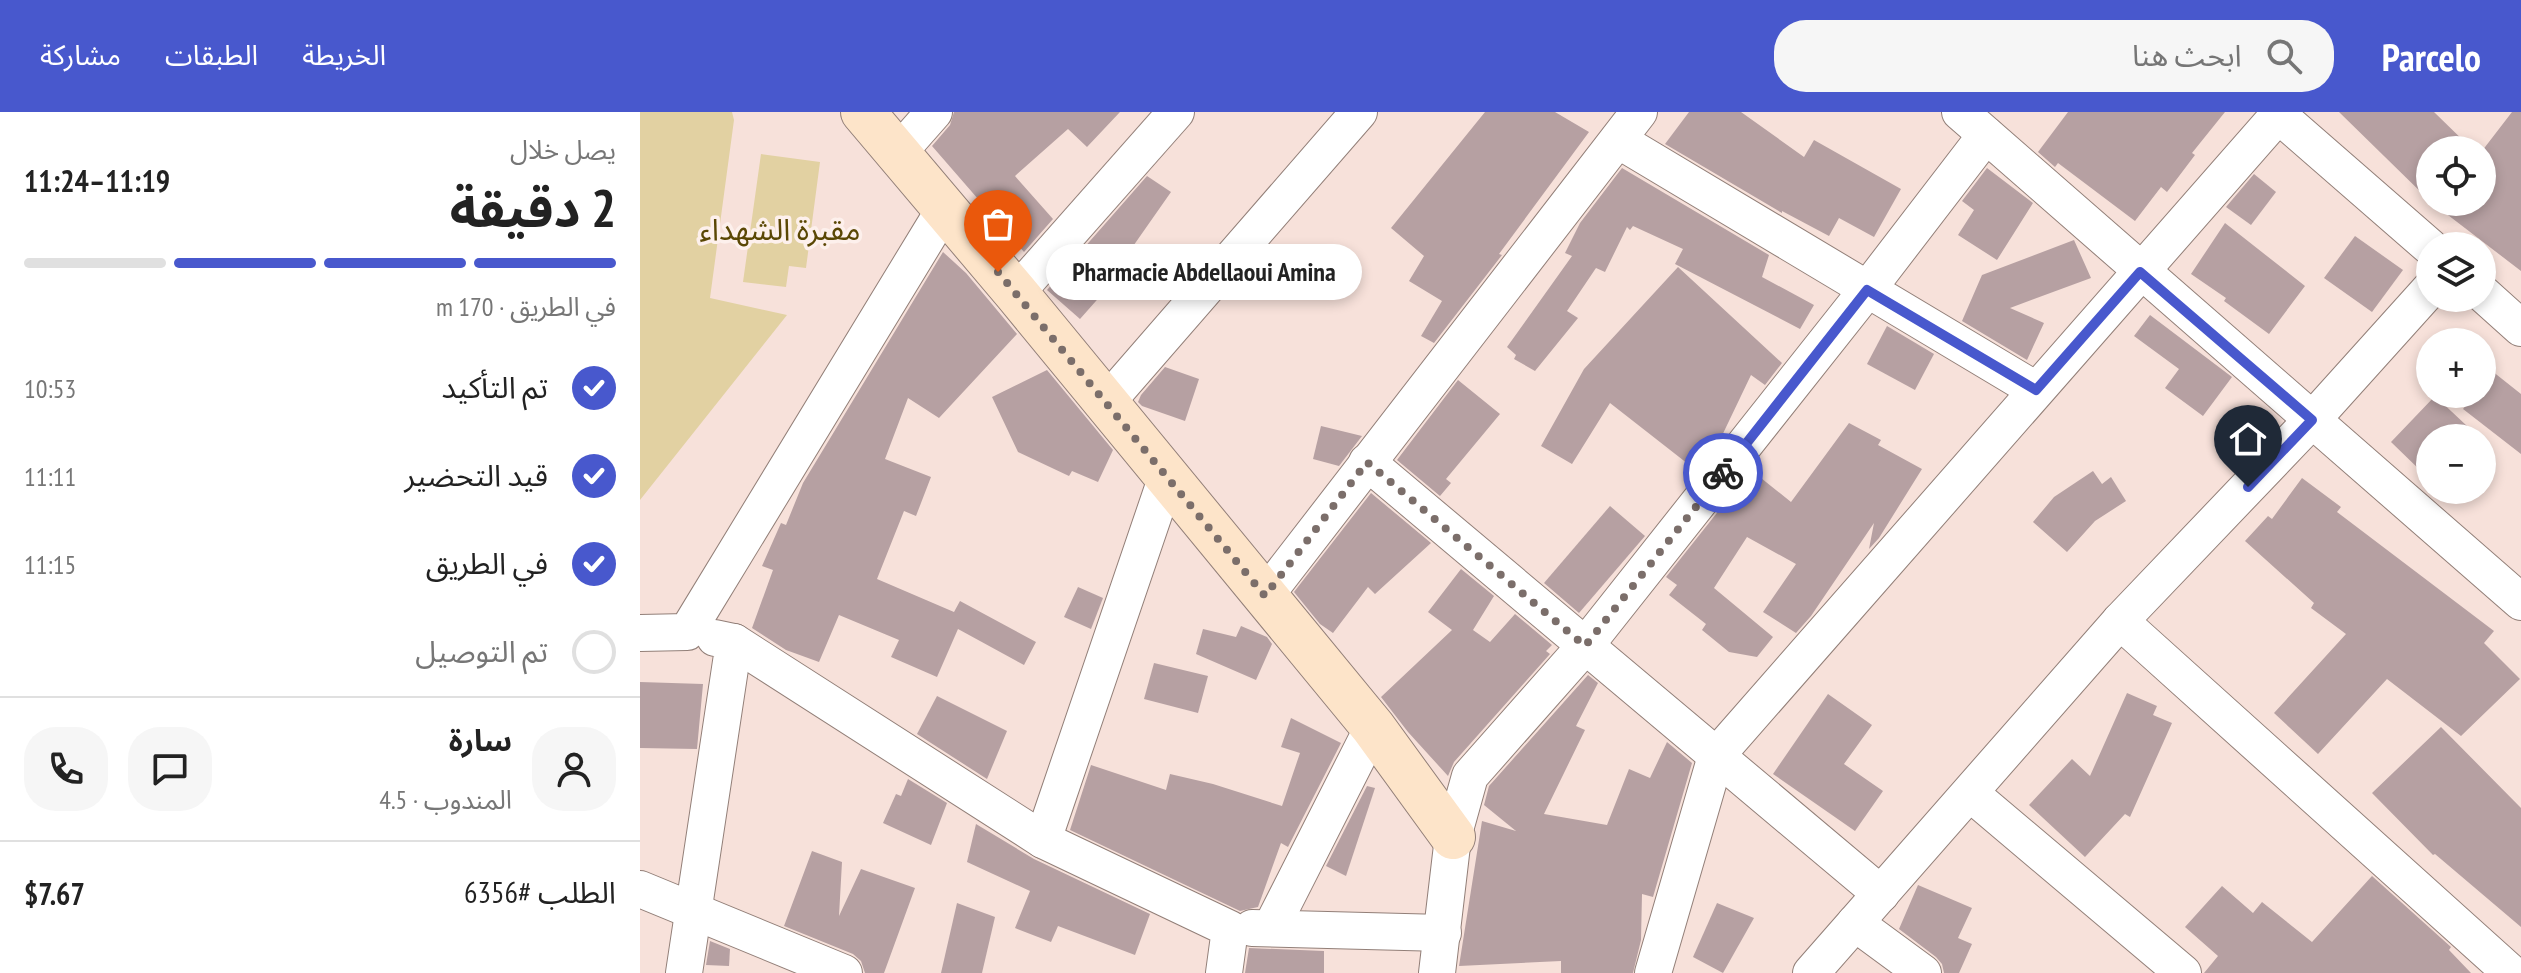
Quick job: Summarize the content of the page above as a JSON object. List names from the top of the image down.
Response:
{
  "parks": ["مقبرة الشهداء"],
  "places": ["Pharmacie Abdellaoui Amina"],
  "page": {
    "header": "Parcelo",
    "search": "ابحث هنا",
    "nav": ["الخريطة", "الطبقات", "مشاركة"],
    "heading": ["2 دقيقة", "يصل خلال", "11:19–11:24"],
    "panel": [
      "سارة",
      "المندوب · 4.5",
      "الطلب #6356",
      "$7.67"
    ],
    "map_buttons": ["+", "−"],
    "bubble": "Pharmacie Abdellaoui Amina",
    "bar": "في الطريق · 170 m",
    "list": [
      ["تم التأكيد", "10:53"],
      ["قيد التحضير", "11:11"],
      ["في الطريق", "11:15"],
      "تم التوصيل"
    ]
  }
}
